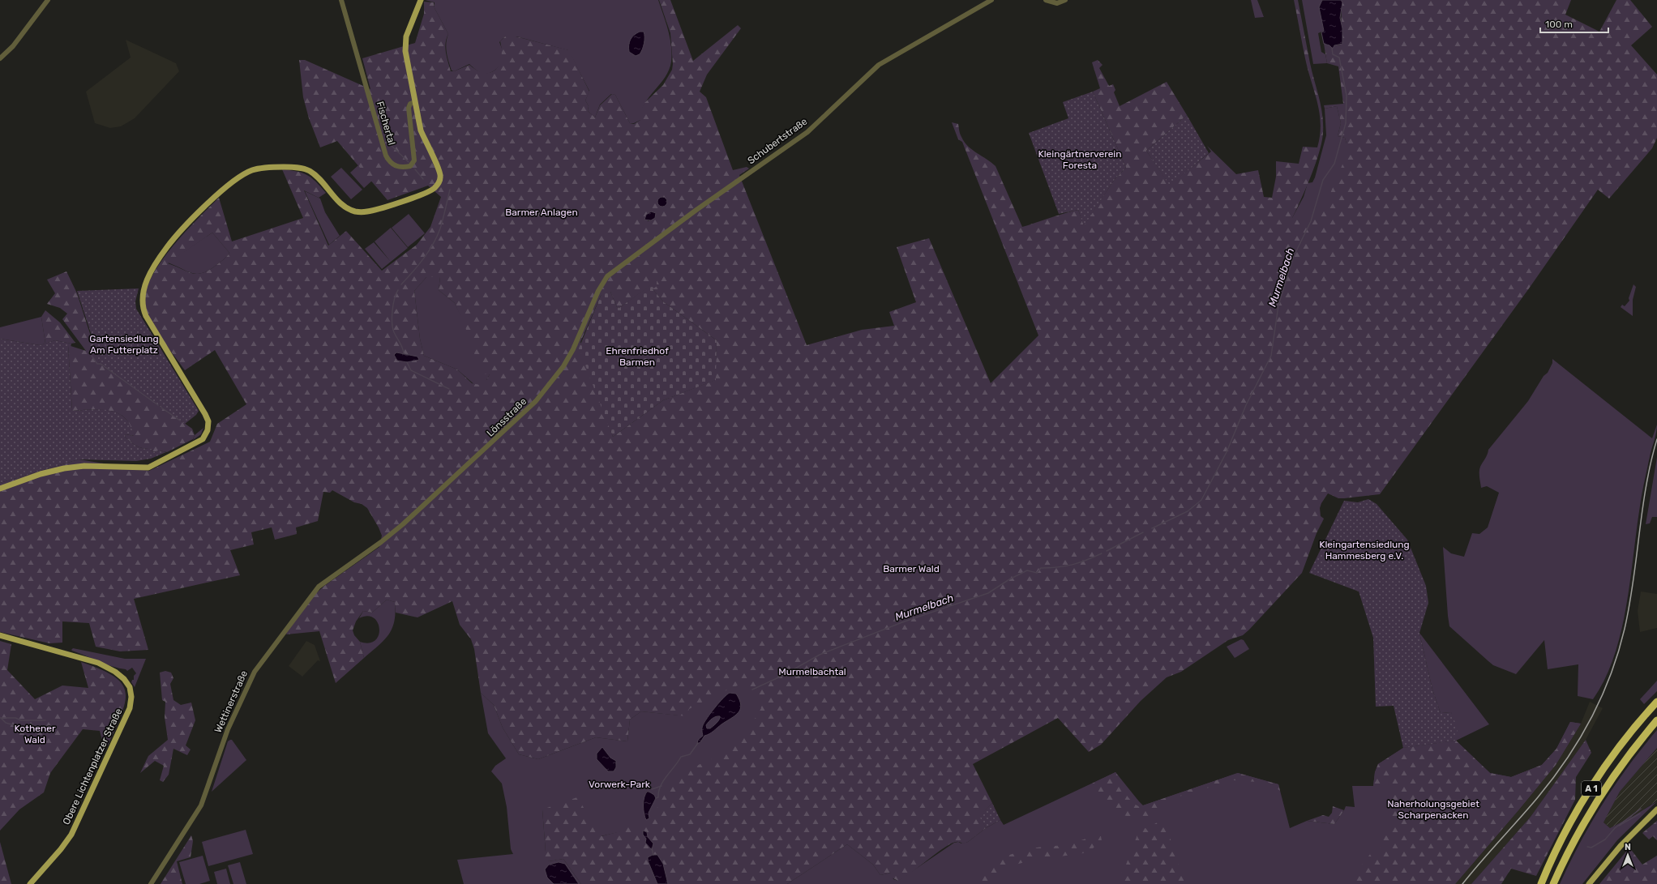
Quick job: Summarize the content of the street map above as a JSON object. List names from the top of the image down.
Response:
{
  "streets": {
    "highway": ["A 1"],
    "main road": ["Obere Lichtenplatzer Straße"],
    "street": [
      "Fischertal",
      "Schubertstraße",
      "Lönsstraße",
      "Wettinerstraße"
    ]
  },
  "crossings": [
    ["Schubertstraße", "Lönsstraße"],
    ["Lönsstraße", "Wettinerstraße"]
  ],
  "water": ["Murmelbach"],
  "parks": [
    "Kleingärtnerverein Foresta",
    "Barmer Anlagen",
    "Gartensiedlung Am Futterplatz",
    "Ehrenfriedhof Barmen",
    "Kleingartensiedlung Hammesberg e.V.",
    "Barmer Wald",
    "Murmelbachtal",
    "Kothener Wald",
    "Vorwerk-Park",
    "Naherholungsgebiet Scharpenacken"
  ],
  "scale_bar": "100 m",
  "north": "top"
}
